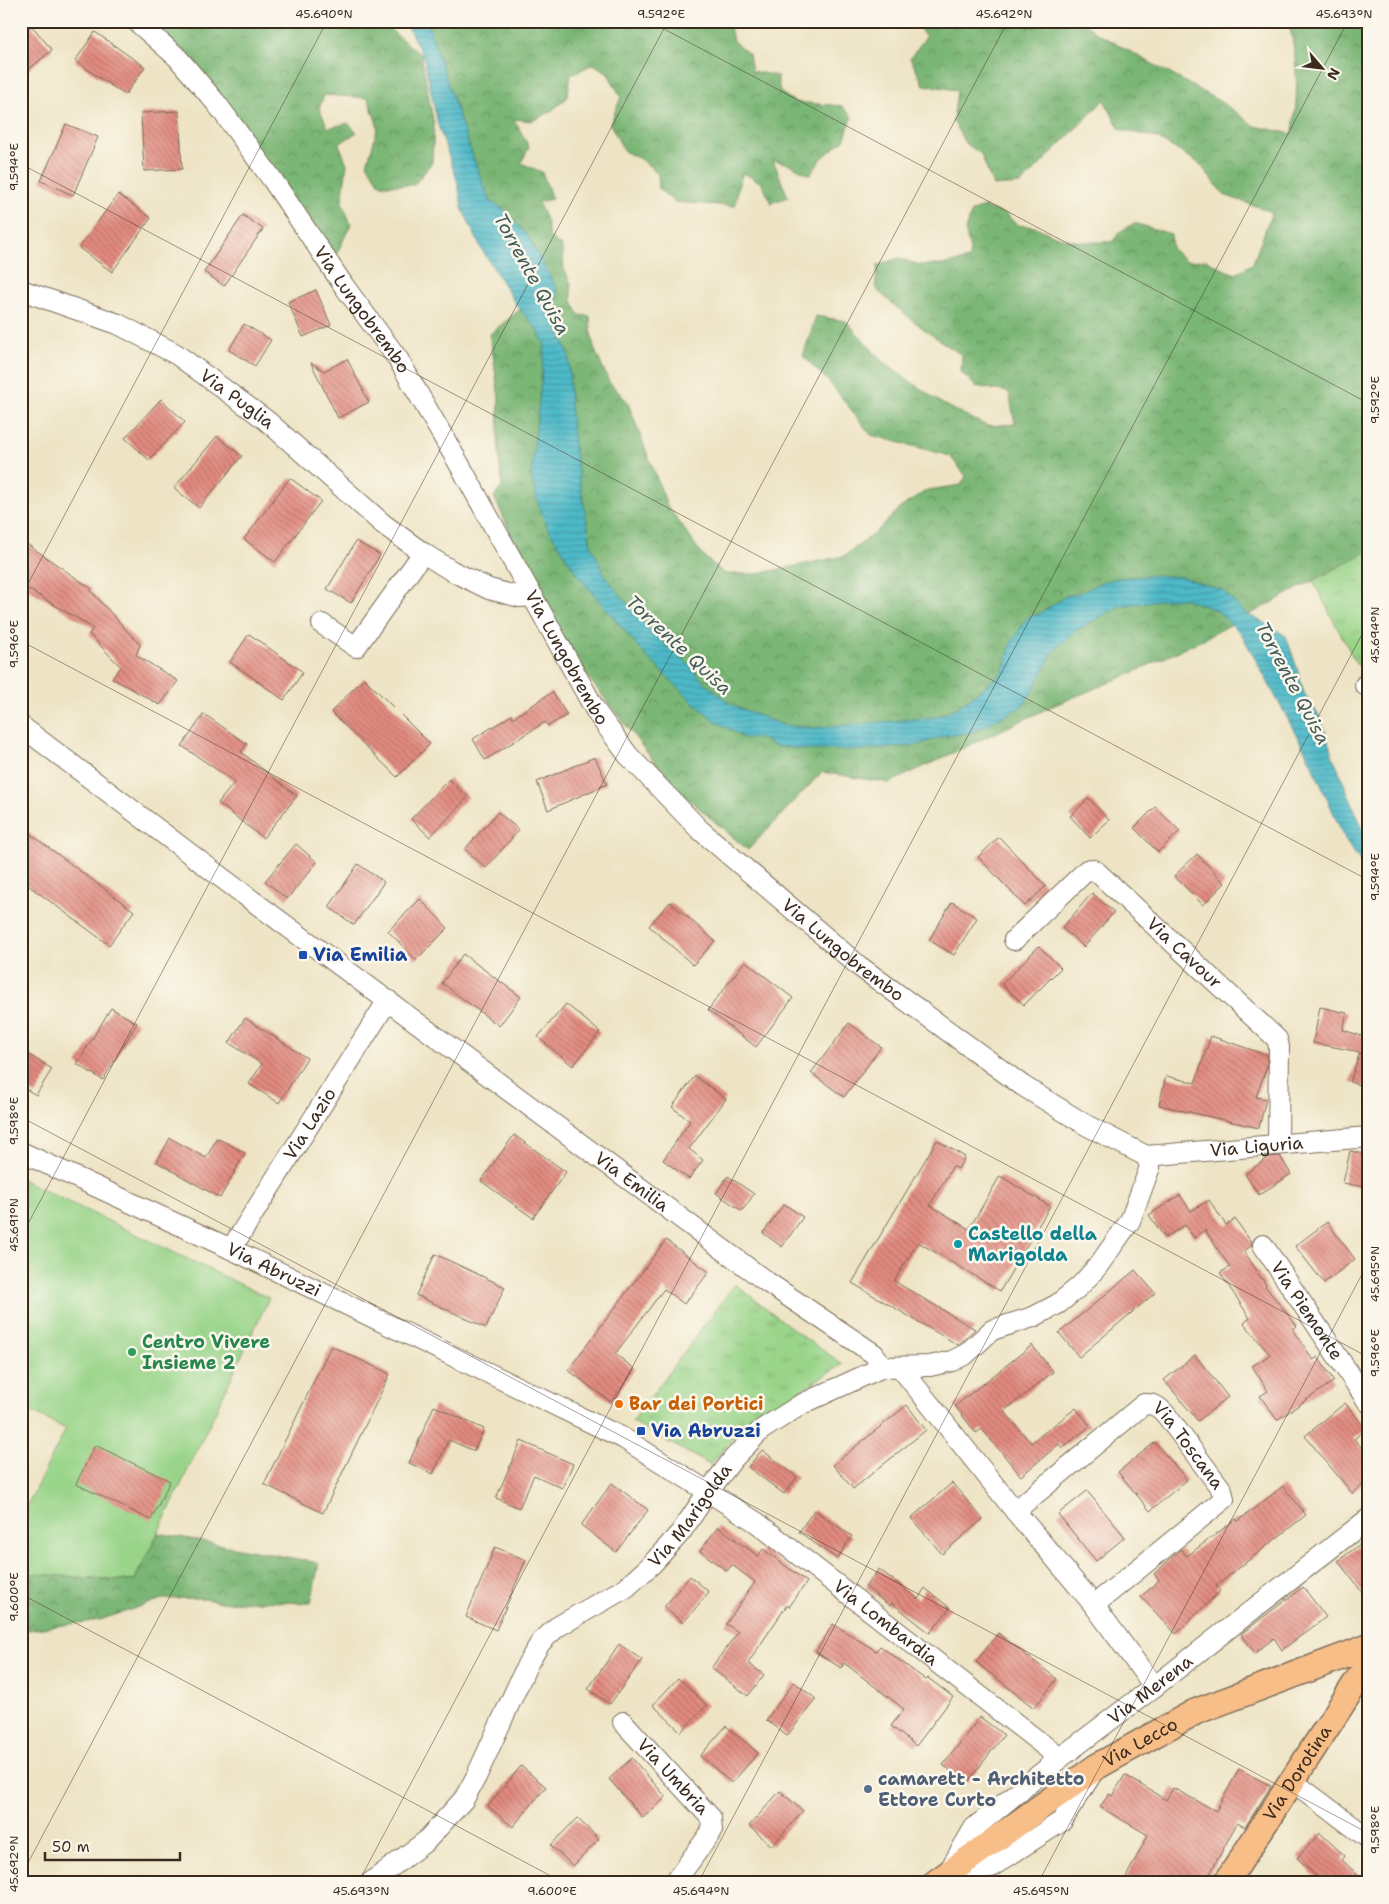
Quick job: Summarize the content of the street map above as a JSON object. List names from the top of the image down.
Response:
{
  "streets": {
    "main road": ["Via Lecco", "Via Dorotina"],
    "street": [
      "Via Lungobrembo",
      "Via Puglia",
      "Via Cavour",
      "Via Lazio",
      "Via Liguria",
      "Via Emilia",
      "Via Abruzzi",
      "Via Piemonte",
      "Via Toscana",
      "Via Marigolda",
      "Via Lombardia",
      "Via Merena",
      "Via Umbria"
    ]
  },
  "crossings": [
    ["Via Lungobrembo", "Via Puglia"],
    ["Via Lungobrembo", "Via Liguria"],
    ["Via Lungobrembo", "Via Marigolda"],
    ["Via Cavour", "Via Liguria"],
    ["Via Lazio", "Via Emilia"],
    ["Via Lazio", "Via Abruzzi"],
    ["Via Liguria", "Via Marigolda"],
    ["Via Emilia", "Via Marigolda"],
    ["Via Abruzzi", "Via Marigolda"],
    ["Via Abruzzi", "Via Lombardia"],
    ["Via Marigolda", "Via Lombardia"],
    ["Via Lombardia", "Via Merena"],
    ["Via Merena", "Via Lecco"]
  ],
  "water": ["Torrente Quisa"],
  "places": {
    "transit": ["Via Emilia", "Via Abruzzi"],
    "other": [
      "Castello della Marigolda",
      "Centro Vivere Insieme 2",
      "Bar dei Portici",
      "camarett - Architetto Ettore Curto"
    ]
  },
  "scale_bar": "50 m",
  "north": "bottom right",
  "coordinates": [
    "45.690°N",
    "9.592°E",
    "45.692°N",
    "45.693°N",
    "9.594°E",
    "45.694°N",
    "9.596°E",
    "9.598°E",
    "45.691°N",
    "45.695°N",
    "9.600°E"
  ]
}
